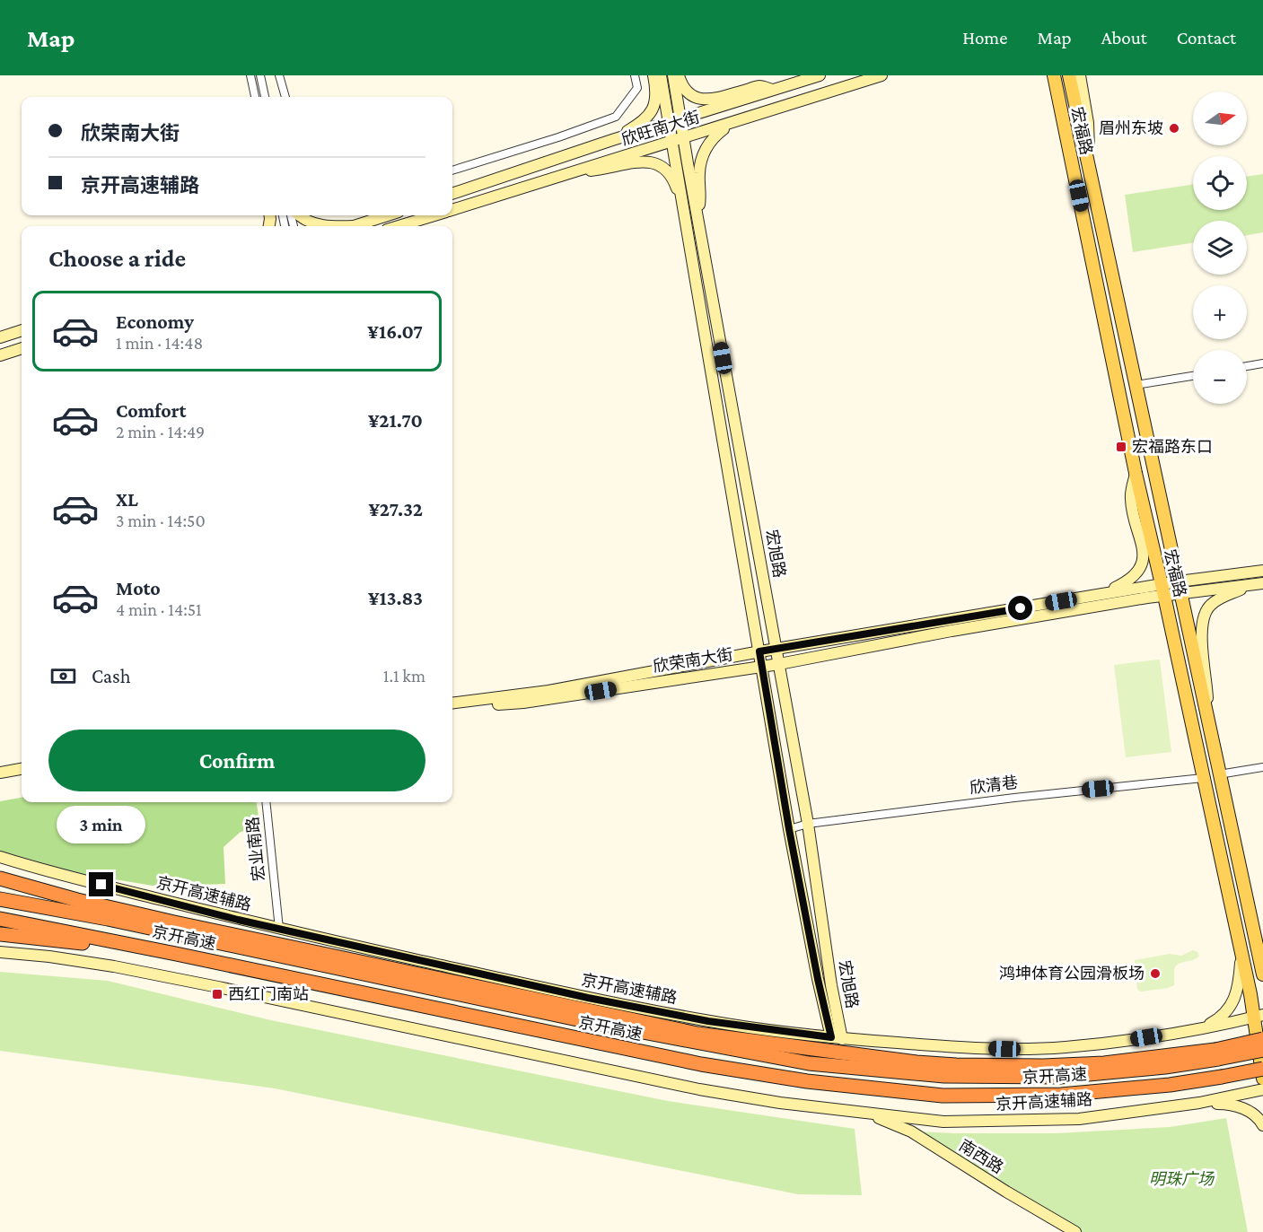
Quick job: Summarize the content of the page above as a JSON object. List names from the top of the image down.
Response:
{
  "streets": {
    "highway": ["京开高速"],
    "main road": ["宏福路"],
    "street": [
      "欣旺南大街",
      "宏旭路",
      "欣荣南大街",
      "欣清巷",
      "宏业南路",
      "京开高速辅路",
      "南西路"
    ]
  },
  "crossings": [
    ["欣旺南大街", "宏旭路"],
    ["宏福路", "欣荣南大街"],
    ["宏福路", "欣清巷"],
    ["宏福路", "京开高速辅路"],
    ["宏旭路", "欣荣南大街"],
    ["宏旭路", "欣清巷"],
    ["宏旭路", "京开高速辅路"],
    ["宏业南路", "京开高速辅路"],
    ["京开高速辅路", "南西路"]
  ],
  "parks": ["明珠广场"],
  "places": {
    "other": ["眉州东坡", "鸿坤体育公园滑板场"],
    "transit": ["宏福路东口", "西红门南站"]
  },
  "north": "right",
  "page": {
    "header": "Map",
    "nav": [
      "Home",
      "Map",
      "About",
      "Contact"
    ],
    "map_buttons": ["+", "−"],
    "banner": ["欣荣南大街", "京开高速辅路"],
    "heading": "Choose a ride",
    "list": [
      {
        "name": "Economy",
        "note": "1 min · 14:48",
        "value": "¥16.07"
      },
      {
        "name": "Comfort",
        "note": "2 min · 14:49",
        "value": "¥21.70"
      },
      {
        "name": "XL",
        "note": "3 min · 14:50",
        "value": "¥27.32"
      },
      {
        "name": "Moto",
        "note": "4 min · 14:51",
        "value": "¥13.83"
      }
    ],
    "pay": ["Cash", "1.1 km"],
    "buttons": "Confirm",
    "bubble": "3 min"
  }
}
